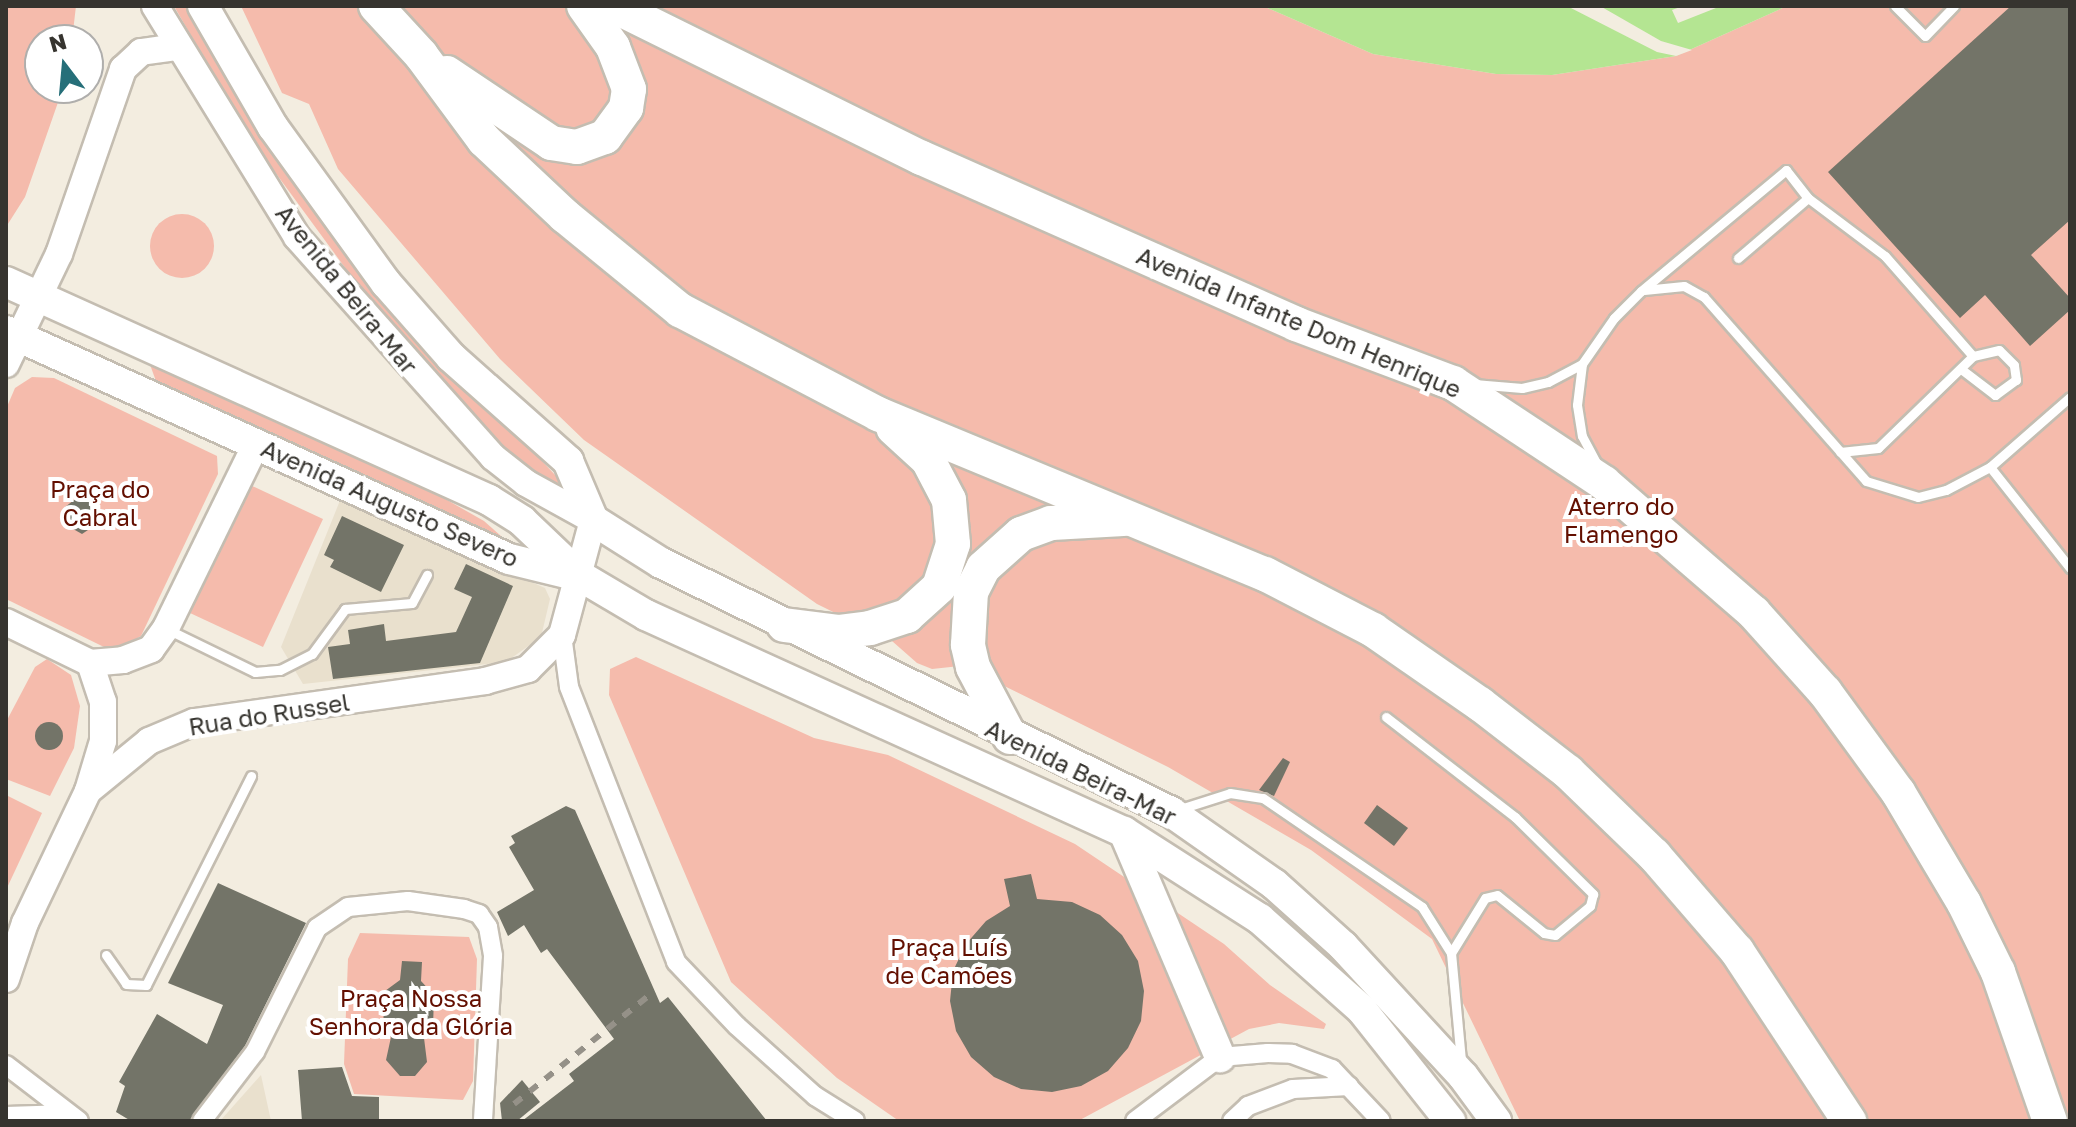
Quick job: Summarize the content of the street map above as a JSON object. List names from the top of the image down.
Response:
{
  "streets": {
    "highway": ["Avenida Infante Dom Henrique"],
    "main road": ["Avenida Beira-Mar", "Avenida Augusto Severo", "Rua do Russel"]
  },
  "crossings": [
    ["Avenida Beira-Mar", "Avenida Augusto Severo"],
    ["Avenida Beira-Mar", "Rua do Russel"],
    ["Avenida Augusto Severo", "Rua do Russel"]
  ],
  "parks": [
    "Praça do Cabral",
    "Aterro do Flamengo",
    "Praça Luís de Camões",
    "Praça Nossa Senhora da Glória"
  ],
  "north": "top"
}
